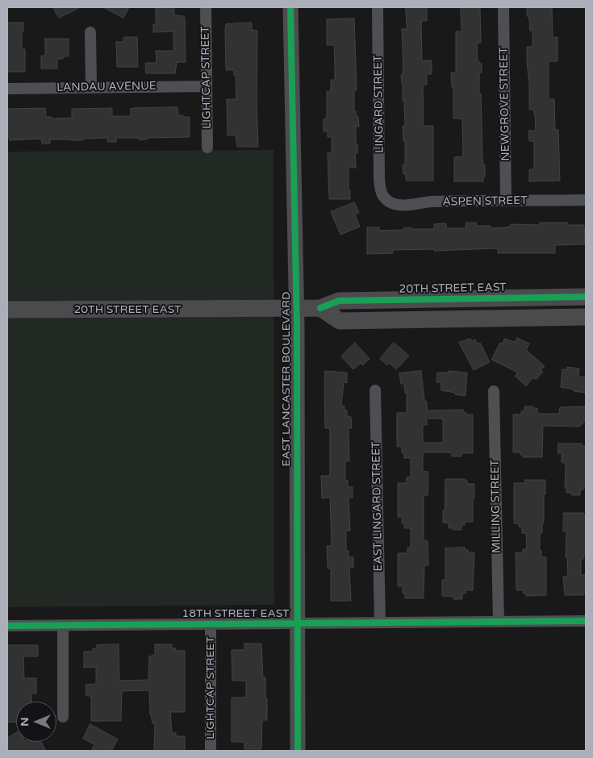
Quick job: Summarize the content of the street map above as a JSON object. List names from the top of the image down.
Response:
{
  "streets": {
    "main road": ["20TH STREET EAST", "EAST LANCASTER BOULEVARD"],
    "street": [
      "LIGHTCAP STREET",
      "LANDAU AVENUE",
      "LINGARD STREET",
      "NEWGROVE STREET",
      "ASPEN STREET",
      "EAST LINGARD STREET",
      "MILLING STREET",
      "18TH STREET EAST"
    ]
  },
  "crossings": [
    ["LIGHTCAP STREET", "LANDAU AVENUE"],
    ["LIGHTCAP STREET", "18TH STREET EAST"],
    ["LINGARD STREET", "ASPEN STREET"],
    ["NEWGROVE STREET", "ASPEN STREET"],
    ["20TH STREET EAST", "EAST LANCASTER BOULEVARD"],
    ["EAST LANCASTER BOULEVARD", "18TH STREET EAST"],
    ["EAST LINGARD STREET", "18TH STREET EAST"],
    ["MILLING STREET", "18TH STREET EAST"]
  ],
  "north": "left"
}
